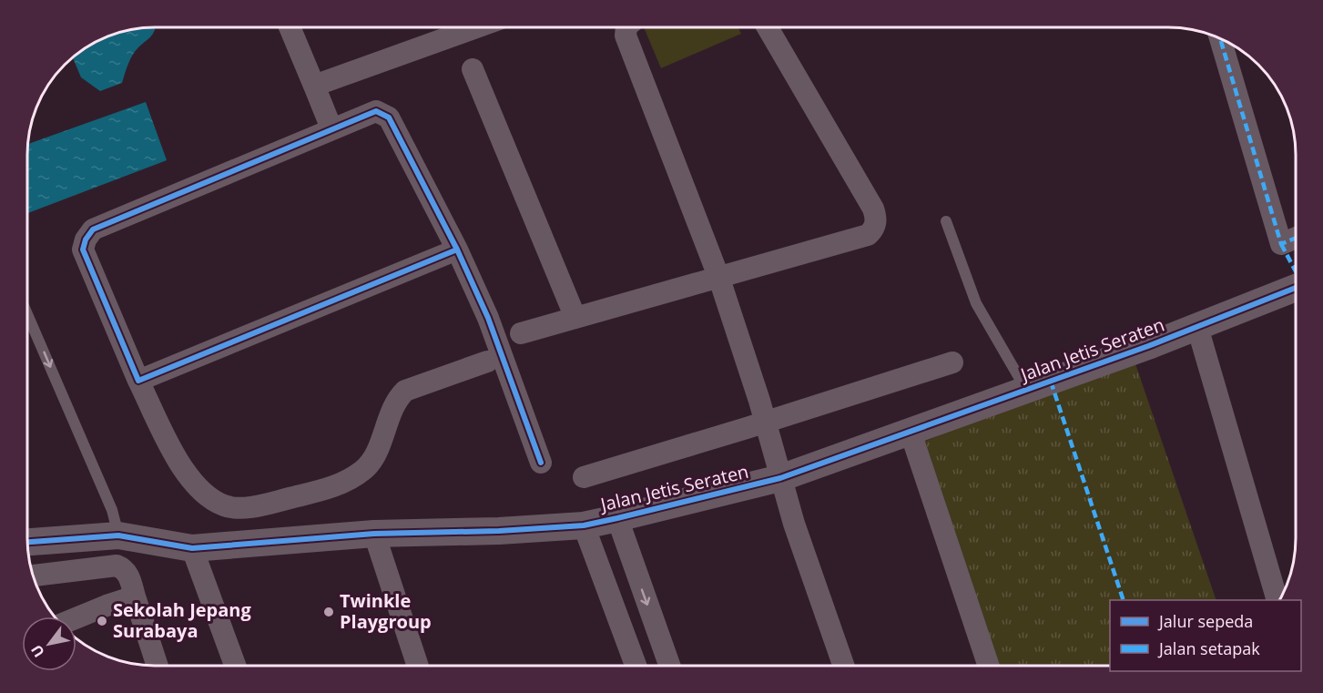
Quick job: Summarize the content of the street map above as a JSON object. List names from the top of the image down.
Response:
{
  "streets": {
    "street": ["Jalan Jetis Seraten"]
  },
  "places": ["Twinkle Playgroup", "Sekolah Jepang Surabaya"],
  "legend": ["Jalur sepeda", "Jalan setapak"],
  "north": "bottom left"
}
